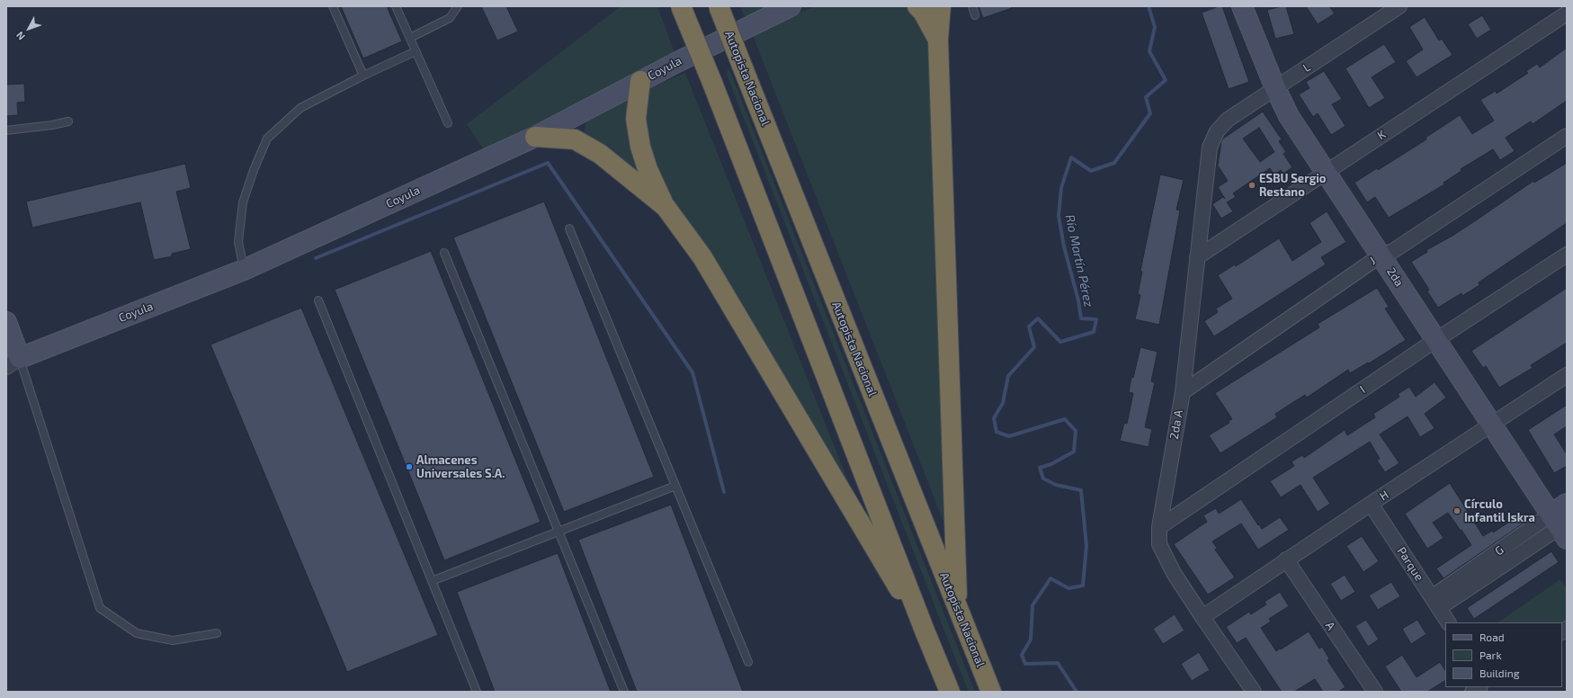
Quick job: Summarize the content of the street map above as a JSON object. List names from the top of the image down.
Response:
{
  "streets": {
    "highway": ["Autopista Nacional"],
    "street": [
      "L",
      "Coyula",
      "K",
      "J",
      "2da",
      "I",
      "2da A",
      "H",
      "G",
      "Parque",
      "A"
    ]
  },
  "crossings": [
    ["L", "2da"],
    ["L", "2da A"],
    ["K", "2da"],
    ["K", "2da A"],
    ["J", "2da"],
    ["J", "2da A"],
    ["2da", "I"],
    ["2da", "H"],
    ["2da", "G"],
    ["I", "2da A"],
    ["2da A", "H"],
    ["H", "Parque"],
    ["H", "A"],
    ["G", "Parque"]
  ],
  "water": ["Río Martín Pérez"],
  "places": ["ESBU Sergio Restano", "Almacenes Universales S.A.", "Círculo Infantil Iskra"],
  "legend": ["Road", "Park", "Building"],
  "north": "bottom left"
}
